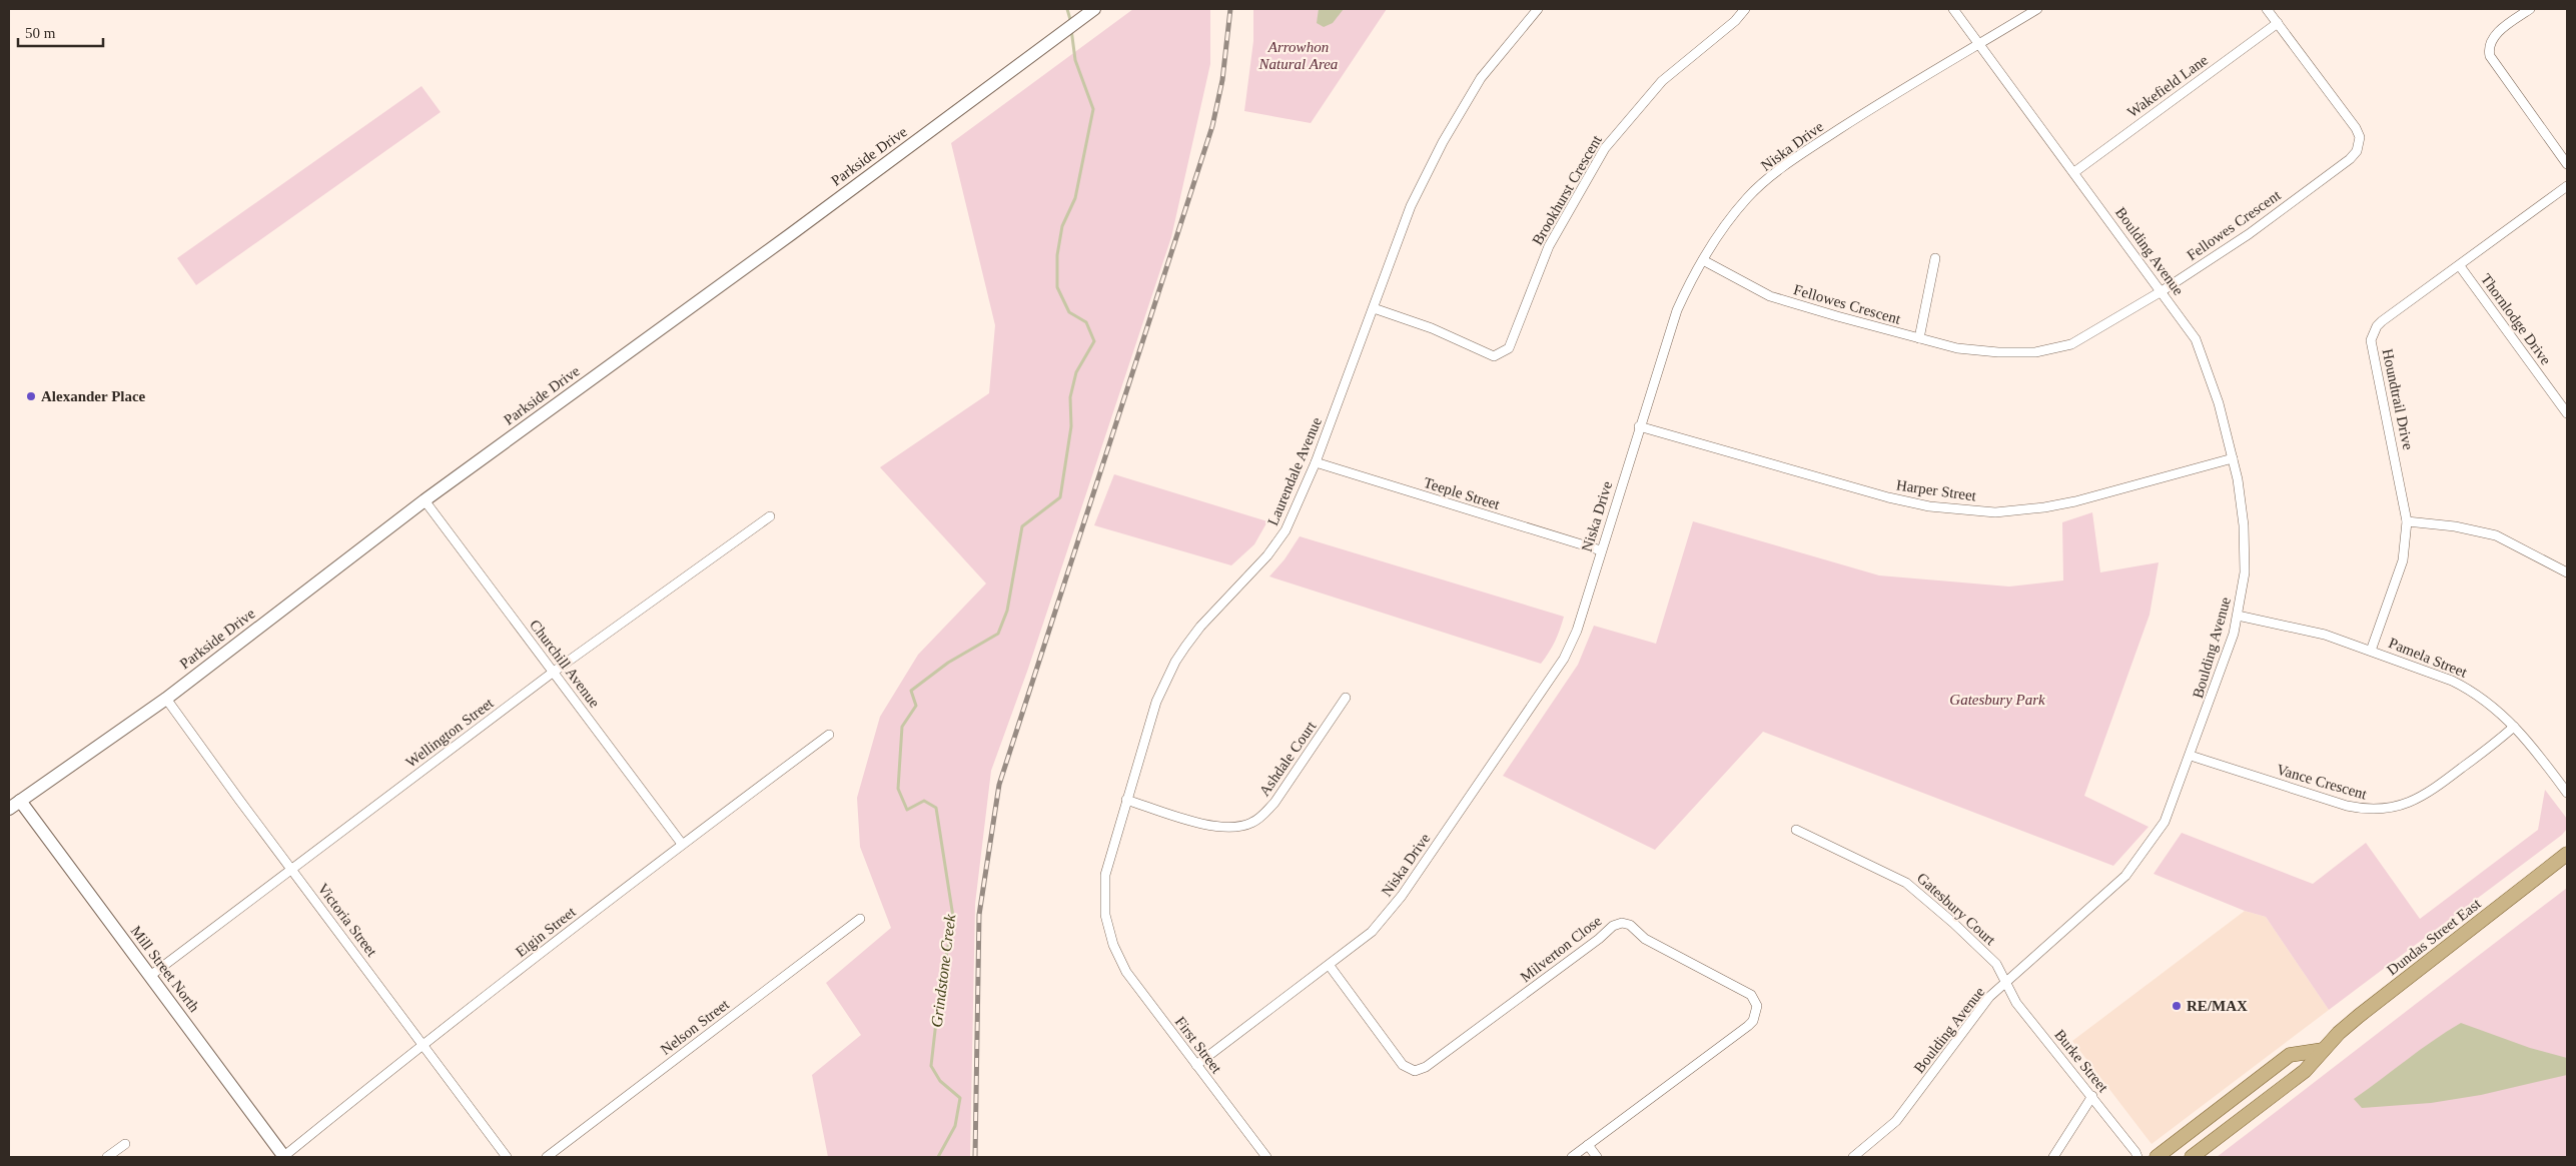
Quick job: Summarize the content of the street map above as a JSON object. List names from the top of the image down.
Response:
{
  "streets": {
    "main road": ["Parkside Drive", "Dundas Street East", "Mill Street North"],
    "street": [
      "Wakefield Lane",
      "Niska Drive",
      "Brookhurst Crescent",
      "Fellowes Crescent",
      "Boulding Avenue",
      "Thornlodge Drive",
      "Houndtrail Drive",
      "Laurendale Avenue",
      "Harper Street",
      "Teeple Street",
      "Pamela Street",
      "Churchill Avenue",
      "Wellington Street",
      "Ashdale Court",
      "Vance Crescent",
      "Gatesbury Court",
      "Victoria Street",
      "Elgin Street",
      "Milverton Close",
      "Nelson Street",
      "First Street",
      "Burke Street"
    ]
  },
  "crossings": [
    ["Wakefield Lane", "Fellowes Crescent"],
    ["Wakefield Lane", "Boulding Avenue"],
    ["Niska Drive", "Fellowes Crescent"],
    ["Niska Drive", "Boulding Avenue"],
    ["Niska Drive", "Harper Street"],
    ["Niska Drive", "Teeple Street"],
    ["Niska Drive", "Milverton Close"],
    ["Niska Drive", "First Street"],
    ["Parkside Drive", "Churchill Avenue"],
    ["Parkside Drive", "Victoria Street"],
    ["Parkside Drive", "Mill Street North"],
    ["Brookhurst Crescent", "Laurendale Avenue"],
    ["Fellowes Crescent", "Boulding Avenue"],
    ["Boulding Avenue", "Harper Street"],
    ["Boulding Avenue", "Pamela Street"],
    ["Boulding Avenue", "Vance Crescent"],
    ["Boulding Avenue", "Gatesbury Court"],
    ["Boulding Avenue", "Burke Street"],
    ["Thornlodge Drive", "Houndtrail Drive"],
    ["Houndtrail Drive", "Pamela Street"],
    ["Laurendale Avenue", "Teeple Street"],
    ["Laurendale Avenue", "Ashdale Court"],
    ["Laurendale Avenue", "First Street"],
    ["Pamela Street", "Vance Crescent"],
    ["Churchill Avenue", "Wellington Street"],
    ["Churchill Avenue", "Elgin Street"],
    ["Wellington Street", "Victoria Street"],
    ["Wellington Street", "Mill Street North"],
    ["Gatesbury Court", "Burke Street"],
    ["Victoria Street", "Elgin Street"],
    ["Elgin Street", "Mill Street North"]
  ],
  "water": ["Grindstone Creek"],
  "parks": ["Arrowhon Natural Area", "Gatesbury Park"],
  "places": ["Alexander Place", "RE/MAX"],
  "scale_bar": "50 m"
}
